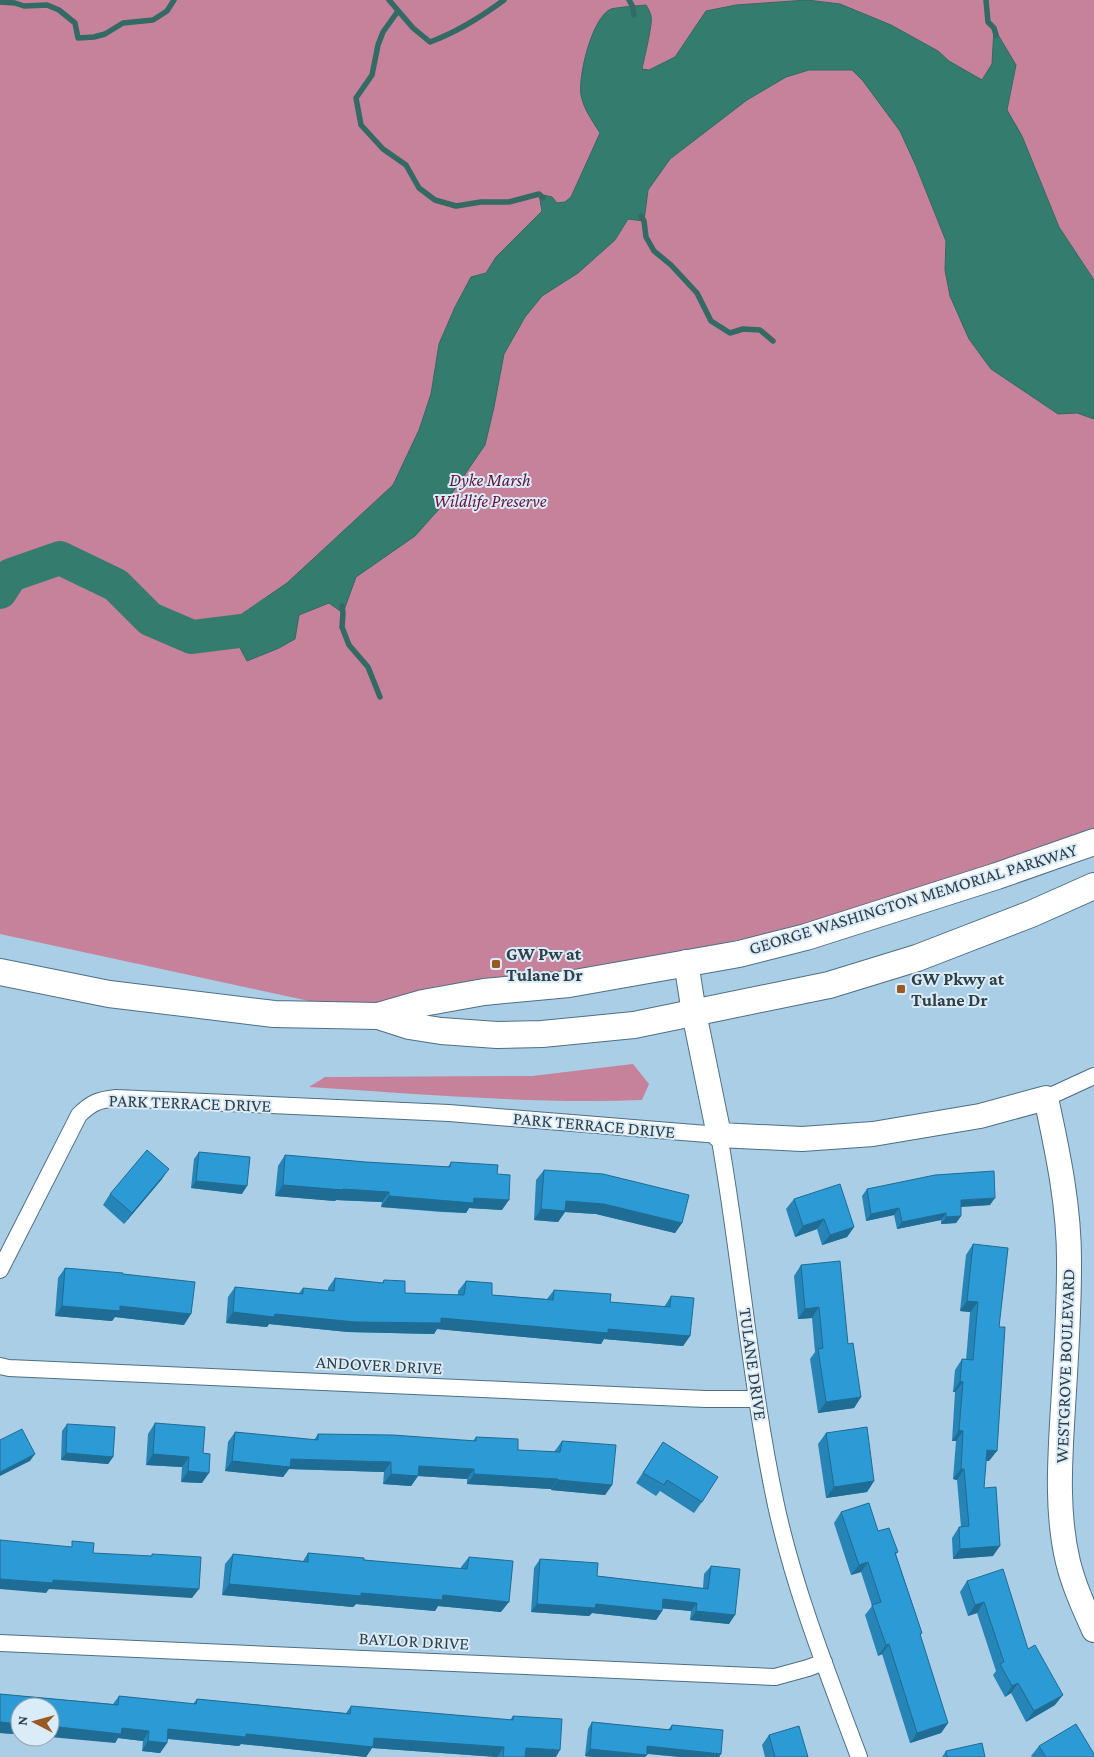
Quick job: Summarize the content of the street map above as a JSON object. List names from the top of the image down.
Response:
{
  "streets": {
    "main road": ["GEORGE WASHINGTON MEMORIAL PARKWAY"],
    "street": [
      "PARK TERRACE DRIVE",
      "TULANE DRIVE",
      "ANDOVER DRIVE",
      "WESTGROVE BOULEVARD",
      "BAYLOR DRIVE"
    ]
  },
  "crossings": [
    ["GEORGE WASHINGTON MEMORIAL PARKWAY", "TULANE DRIVE"],
    ["PARK TERRACE DRIVE", "TULANE DRIVE"],
    ["PARK TERRACE DRIVE", "WESTGROVE BOULEVARD"],
    ["TULANE DRIVE", "ANDOVER DRIVE"],
    ["TULANE DRIVE", "BAYLOR DRIVE"]
  ],
  "parks": ["Dyke Marsh Wildlife Preserve"],
  "places": {
    "transit": ["GW Pw at Tulane Dr", "GW Pkwy at Tulane Dr"]
  },
  "north": "left"
}
